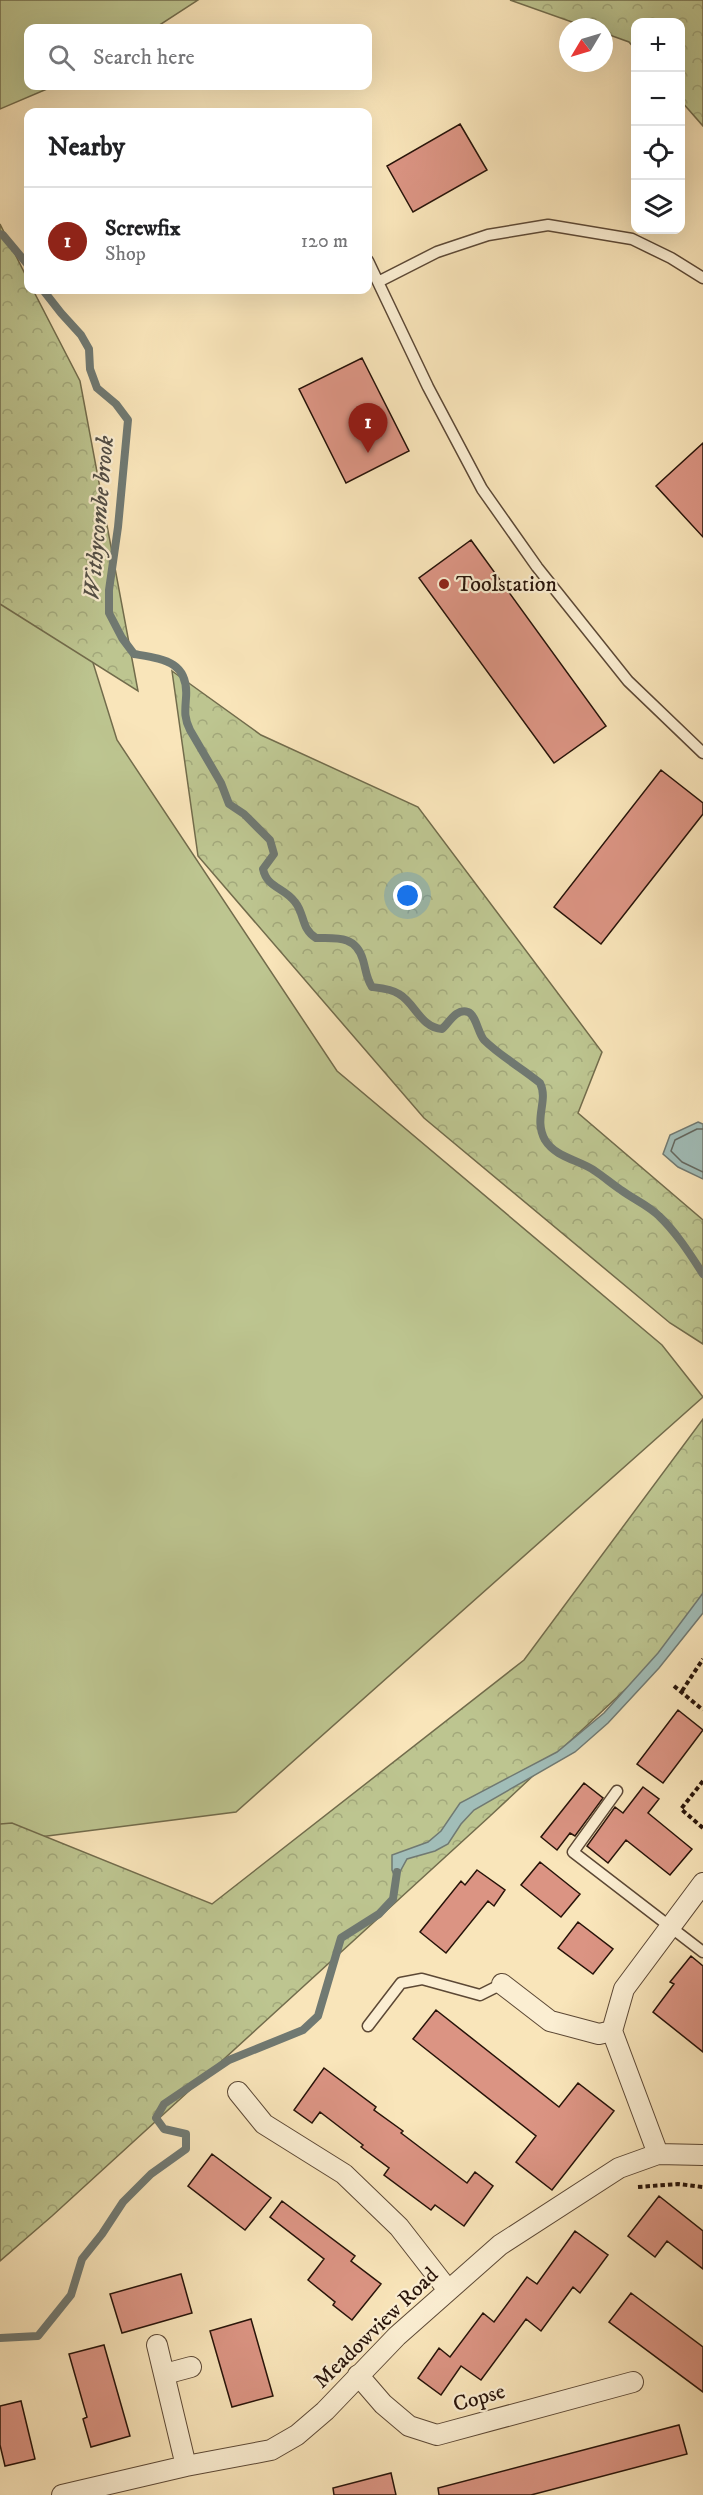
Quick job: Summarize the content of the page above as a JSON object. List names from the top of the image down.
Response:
{
  "streets": {
    "street": ["Meadowview Road", "Copse"]
  },
  "crossings": [
    ["Meadowview Road", "Copse"]
  ],
  "water": ["Withycombe brook"],
  "places": ["Toolstation"],
  "north": "bottom left",
  "page": {
    "map_buttons": ["+", "−"],
    "search": "Search here",
    "heading": "Nearby",
    "list": [
      {
        "mark": "1",
        "name": "Screwfix",
        "note": "Shop",
        "value": "120 m"
      }
    ],
    "pins": "1"
  }
}
